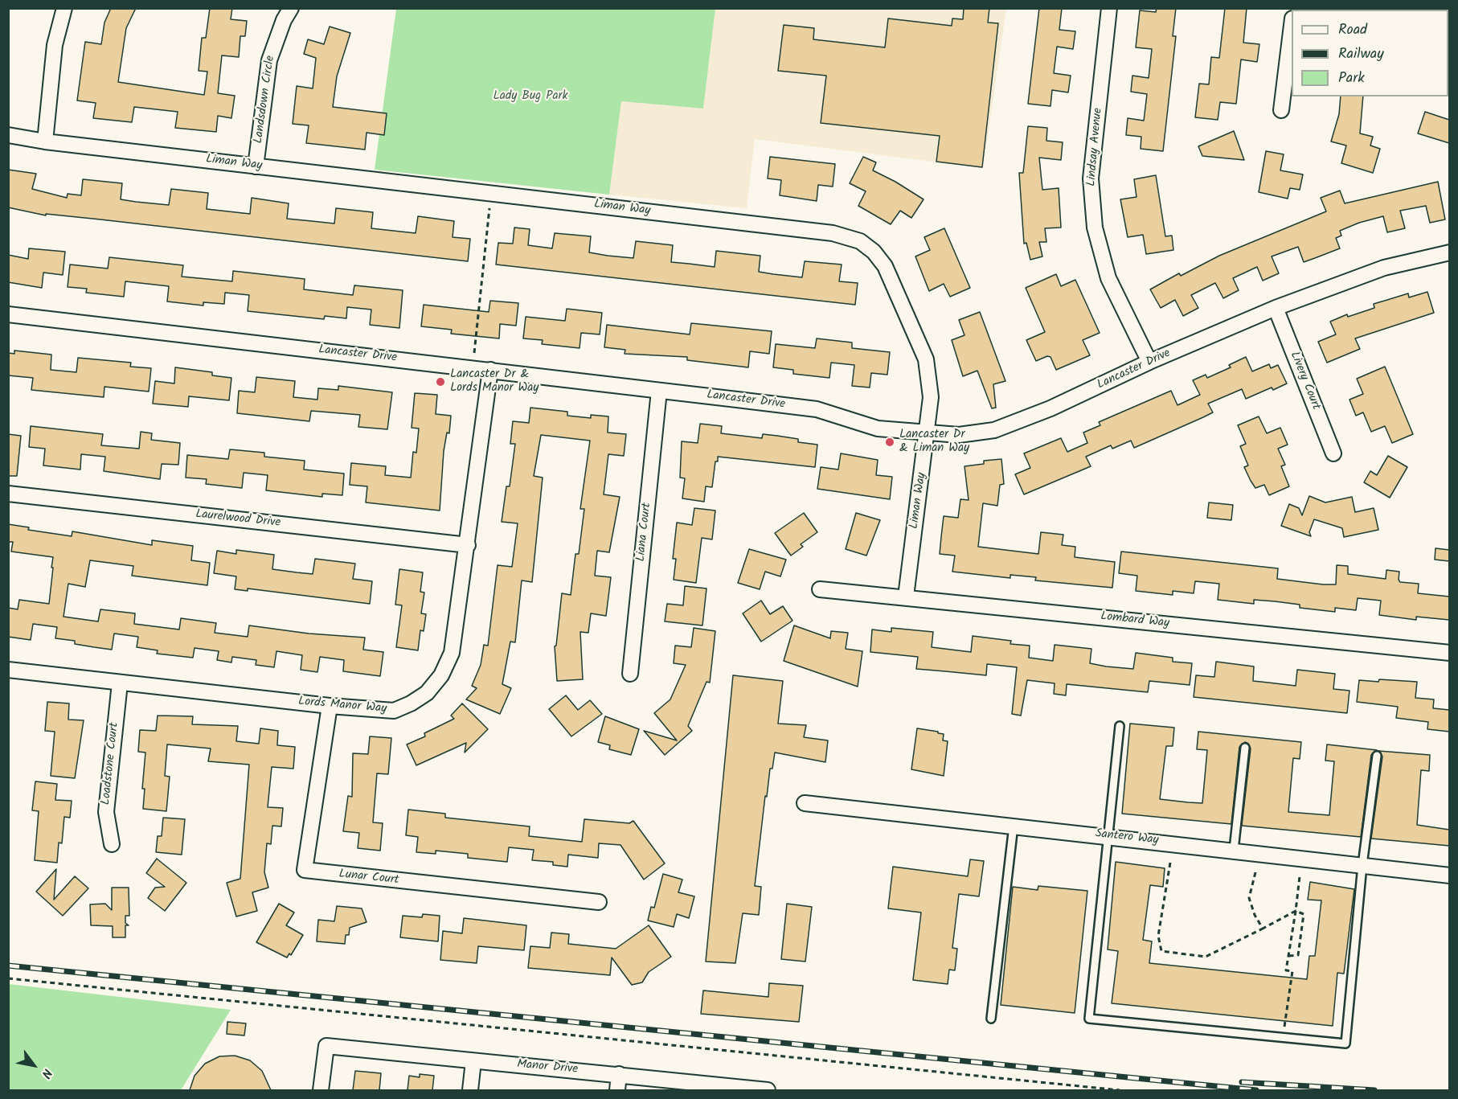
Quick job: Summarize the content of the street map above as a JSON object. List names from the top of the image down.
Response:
{
  "streets": {
    "street": [
      "Landsdown Circle",
      "Lindsay Avenue",
      "Liman Way",
      "Lancaster Drive",
      "Livery Court",
      "Laurelwood Drive",
      "Liana Court",
      "Lombard Way",
      "Lords Manor Way",
      "Loadstone Court",
      "Santero Way",
      "Lunar Court",
      "Manor Drive"
    ]
  },
  "crossings": [
    ["Landsdown Circle", "Liman Way"],
    ["Lindsay Avenue", "Lancaster Drive"],
    ["Liman Way", "Lancaster Drive"],
    ["Liman Way", "Lombard Way"],
    ["Lancaster Drive", "Livery Court"],
    ["Lancaster Drive", "Liana Court"],
    ["Lancaster Drive", "Lords Manor Way"],
    ["Laurelwood Drive", "Lords Manor Way"],
    ["Lords Manor Way", "Loadstone Court"],
    ["Lords Manor Way", "Lunar Court"]
  ],
  "parks": ["Lady Bug Park"],
  "places": ["Lancaster Dr & Lords Manor Way", "Lancaster Dr & Liman Way"],
  "legend": ["Road", "Railway", "Park"],
  "north": "bottom right"
}
